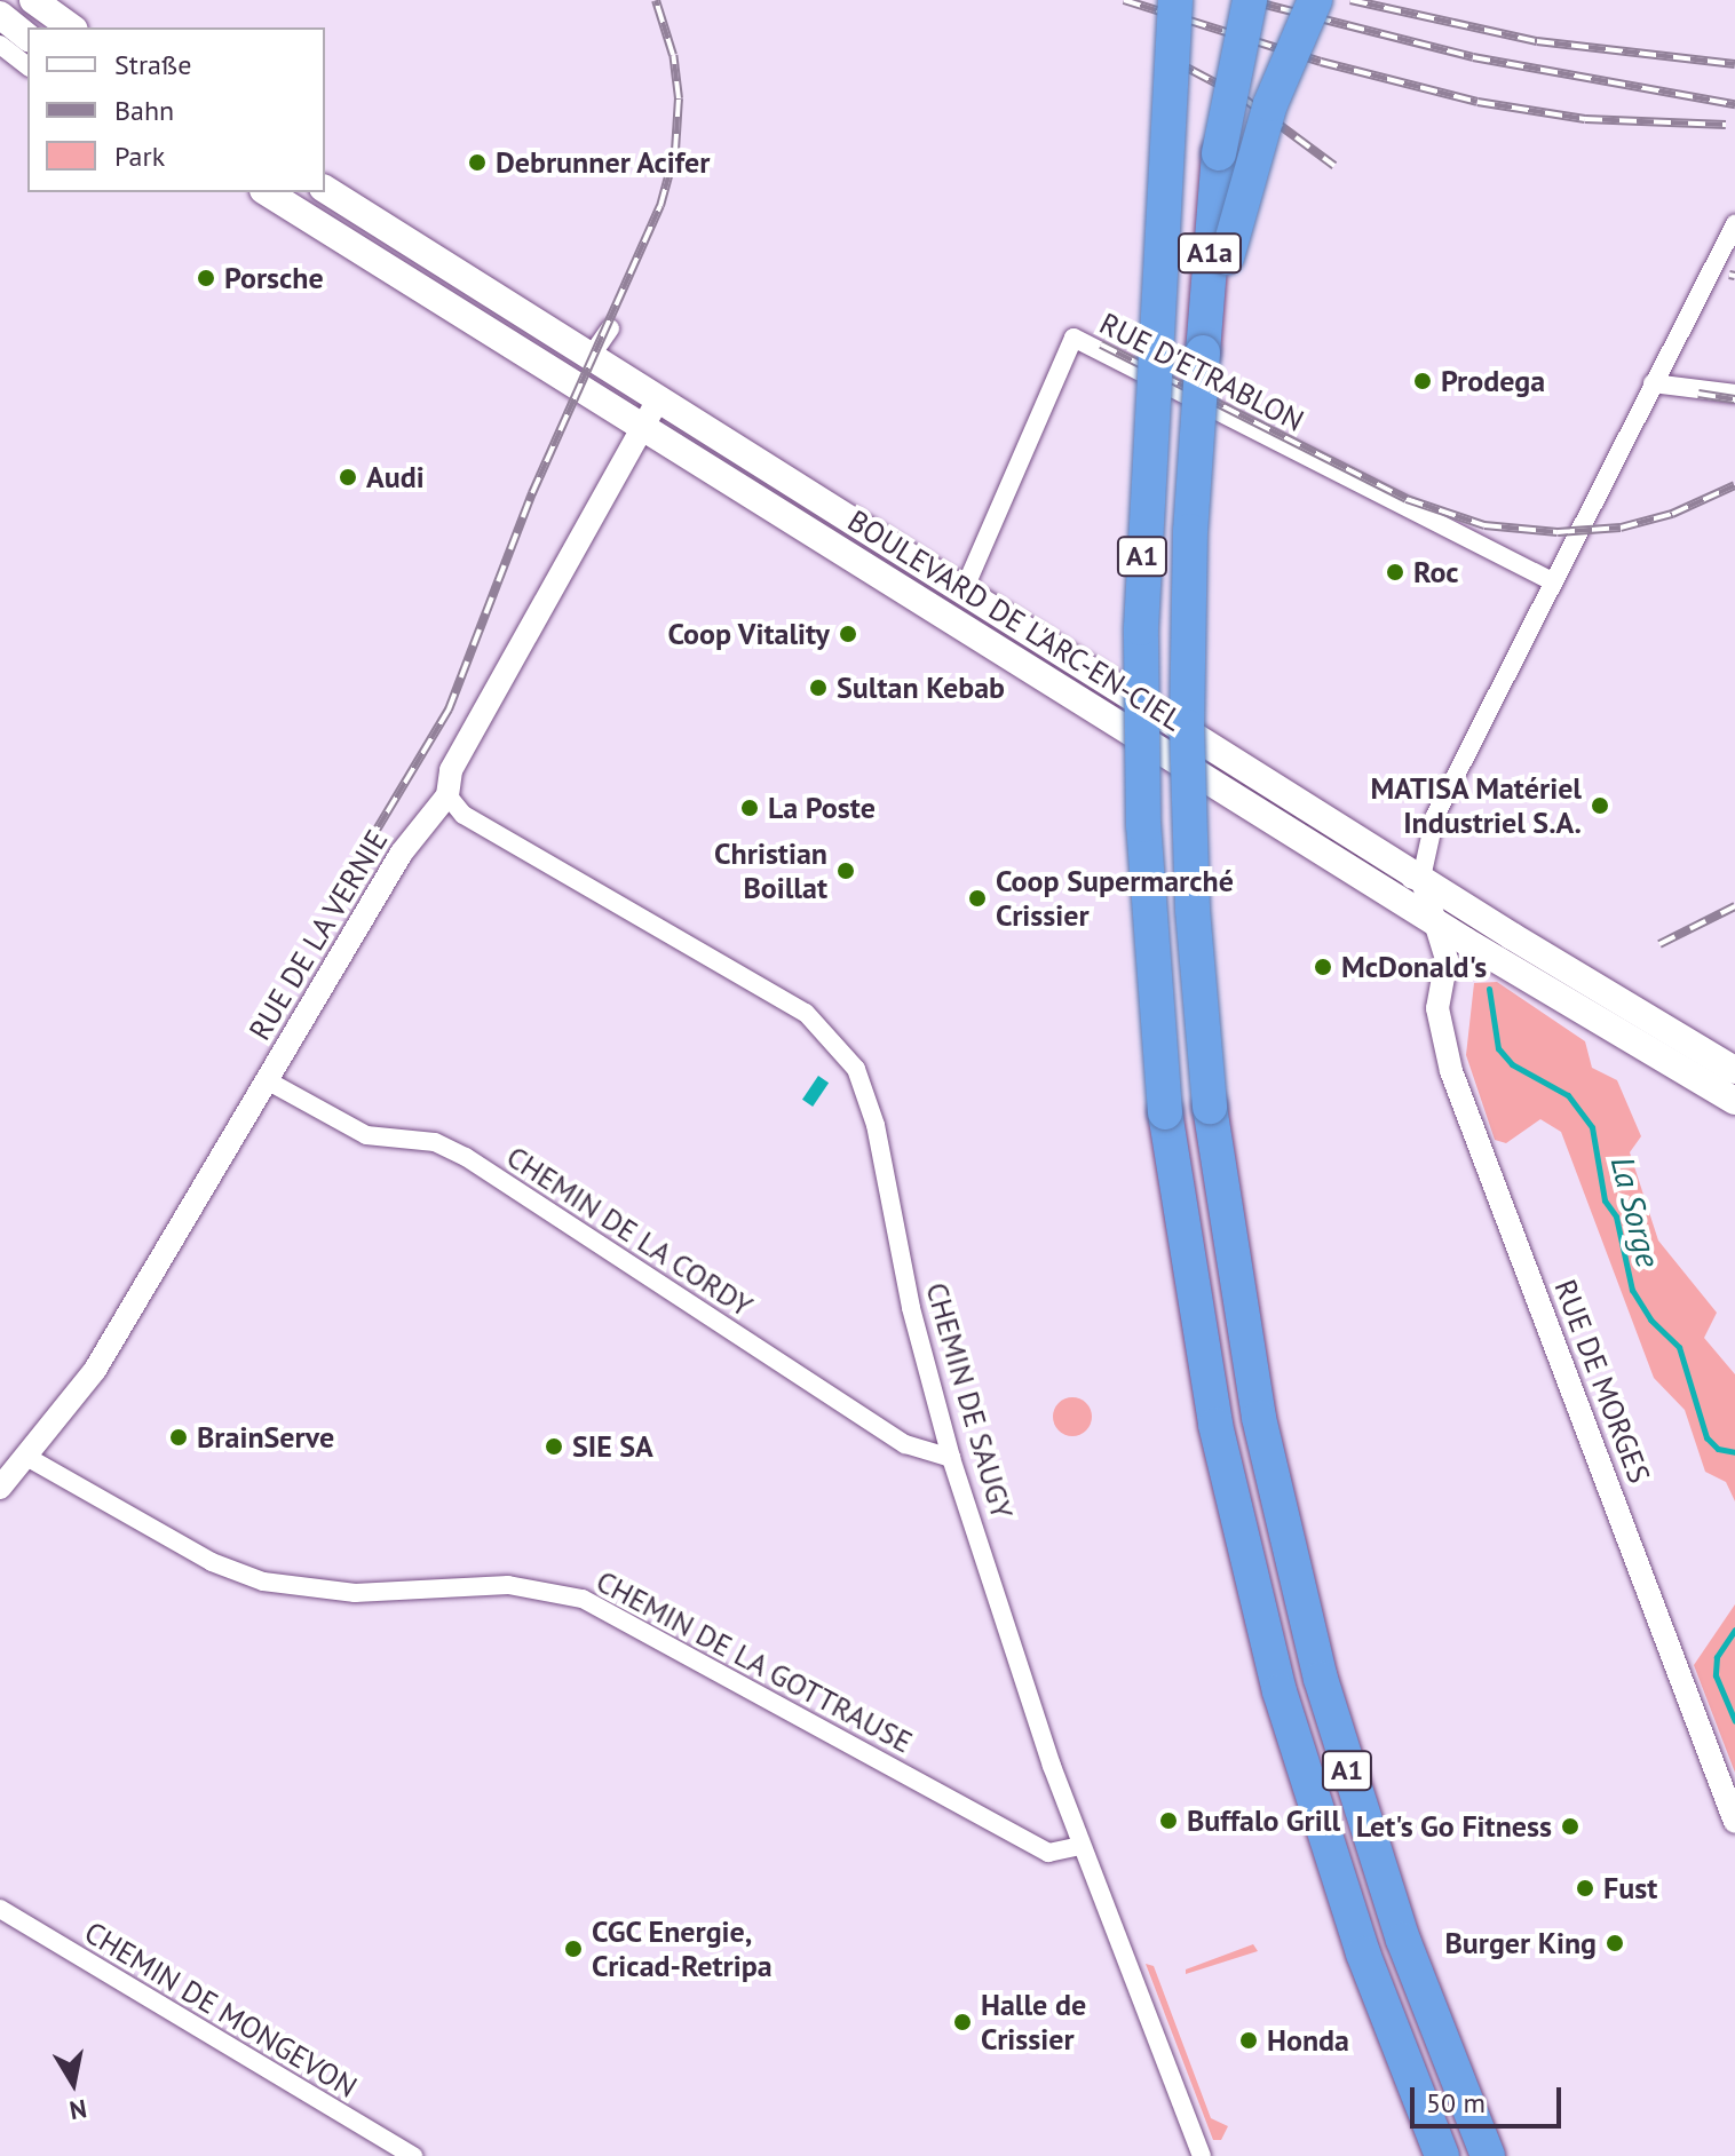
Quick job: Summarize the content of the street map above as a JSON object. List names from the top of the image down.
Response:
{
  "streets": {
    "highway": ["A1a", "A1"],
    "main road": ["BOULEVARD DE L'ARC-EN-CIEL"],
    "street": [
      "RUE D'ETRABLON",
      "RUE DE LA VERNIE",
      "CHEMIN DE LA CORDY",
      "RUE DE MORGES",
      "CHEMIN DE SAUGY",
      "CHEMIN DE LA GOTTRAUSE",
      "CHEMIN DE MONGEVON"
    ]
  },
  "crossings": [
    ["A1a", "A1"],
    ["RUE D'ETRABLON", "BOULEVARD DE L'ARC-EN-CIEL"],
    ["BOULEVARD DE L'ARC-EN-CIEL", "RUE DE LA VERNIE"],
    ["BOULEVARD DE L'ARC-EN-CIEL", "RUE DE MORGES"],
    ["RUE DE LA VERNIE", "CHEMIN DE LA CORDY"],
    ["RUE DE LA VERNIE", "CHEMIN DE SAUGY"],
    ["RUE DE LA VERNIE", "CHEMIN DE LA GOTTRAUSE"],
    ["CHEMIN DE LA CORDY", "CHEMIN DE SAUGY"],
    ["CHEMIN DE SAUGY", "CHEMIN DE LA GOTTRAUSE"]
  ],
  "water": ["La Sorge"],
  "places": [
    "Debrunner Acifer",
    "Porsche",
    "Prodega",
    "Audi",
    "Roc",
    "Coop Vitality",
    "Sultan Kebab",
    "MATISA Matériel Industriel S.A.",
    "La Poste",
    "Christian Boillat",
    "Coop Supermarché Crissier",
    "McDonald's",
    "BrainServe",
    "SIE SA",
    "Buffalo Grill",
    "Let's Go Fitness",
    "Fust",
    "Burger King",
    "CGC Energie, Cricad-Retripa",
    "Halle de Crissier",
    "Honda"
  ],
  "legend": ["Straße", "Bahn", "Park"],
  "scale_bar": "50 m",
  "north": "bottom"
}
